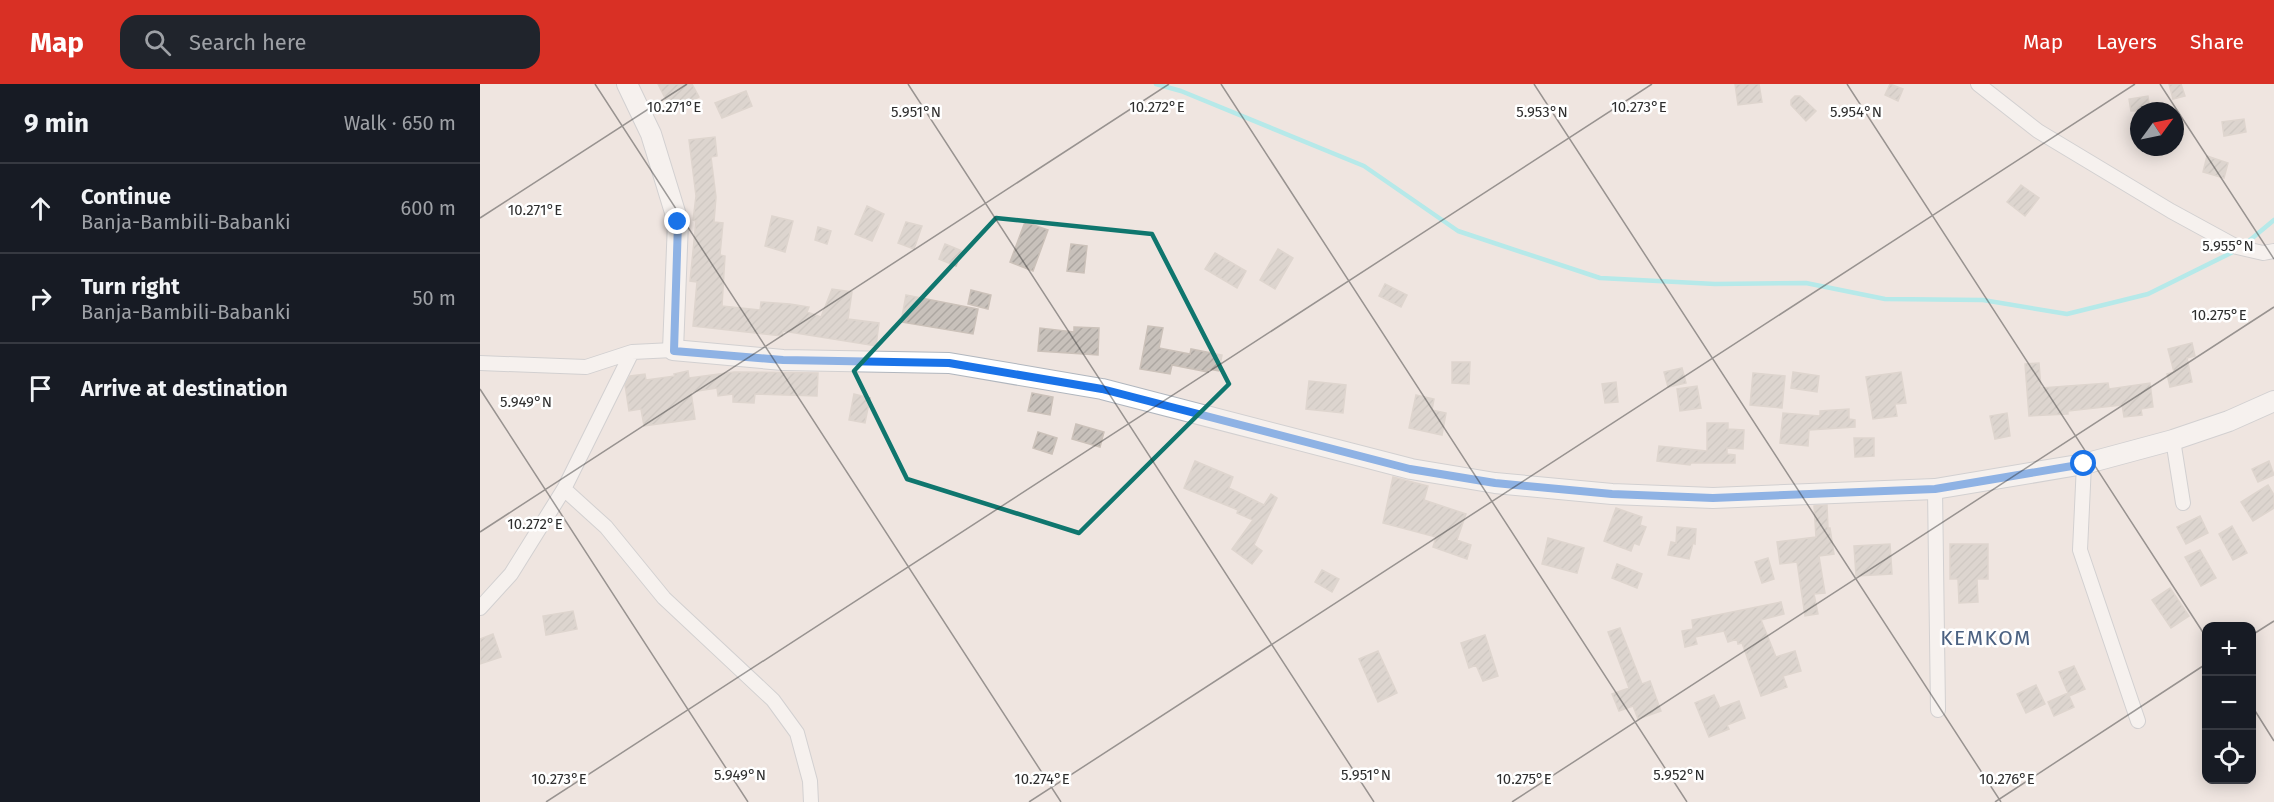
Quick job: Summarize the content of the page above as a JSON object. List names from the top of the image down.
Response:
{
  "districts": ["KEMKOM"],
  "north": "top right",
  "page": {
    "header": "Map",
    "search": "Search here",
    "nav": ["Map", "Layers", "Share"],
    "heading": ["9 min", "Walk · 650 m"],
    "list": [
      ["Continue", "Banja-Bambili-Babanki", "600 m"],
      ["Turn right", "Banja-Bambili-Babanki", "50 m"],
      "Arrive at destination"
    ],
    "map_buttons": ["+", "−"]
  },
  "coordinates": [
    "10.271°E",
    "10.272°E",
    "10.273°E",
    "5.953°N",
    "5.951°N",
    "5.954°N",
    "5.955°N",
    "10.275°E",
    "5.949°N",
    "5.952°N",
    "10.274°E",
    "10.276°E"
  ]
}
